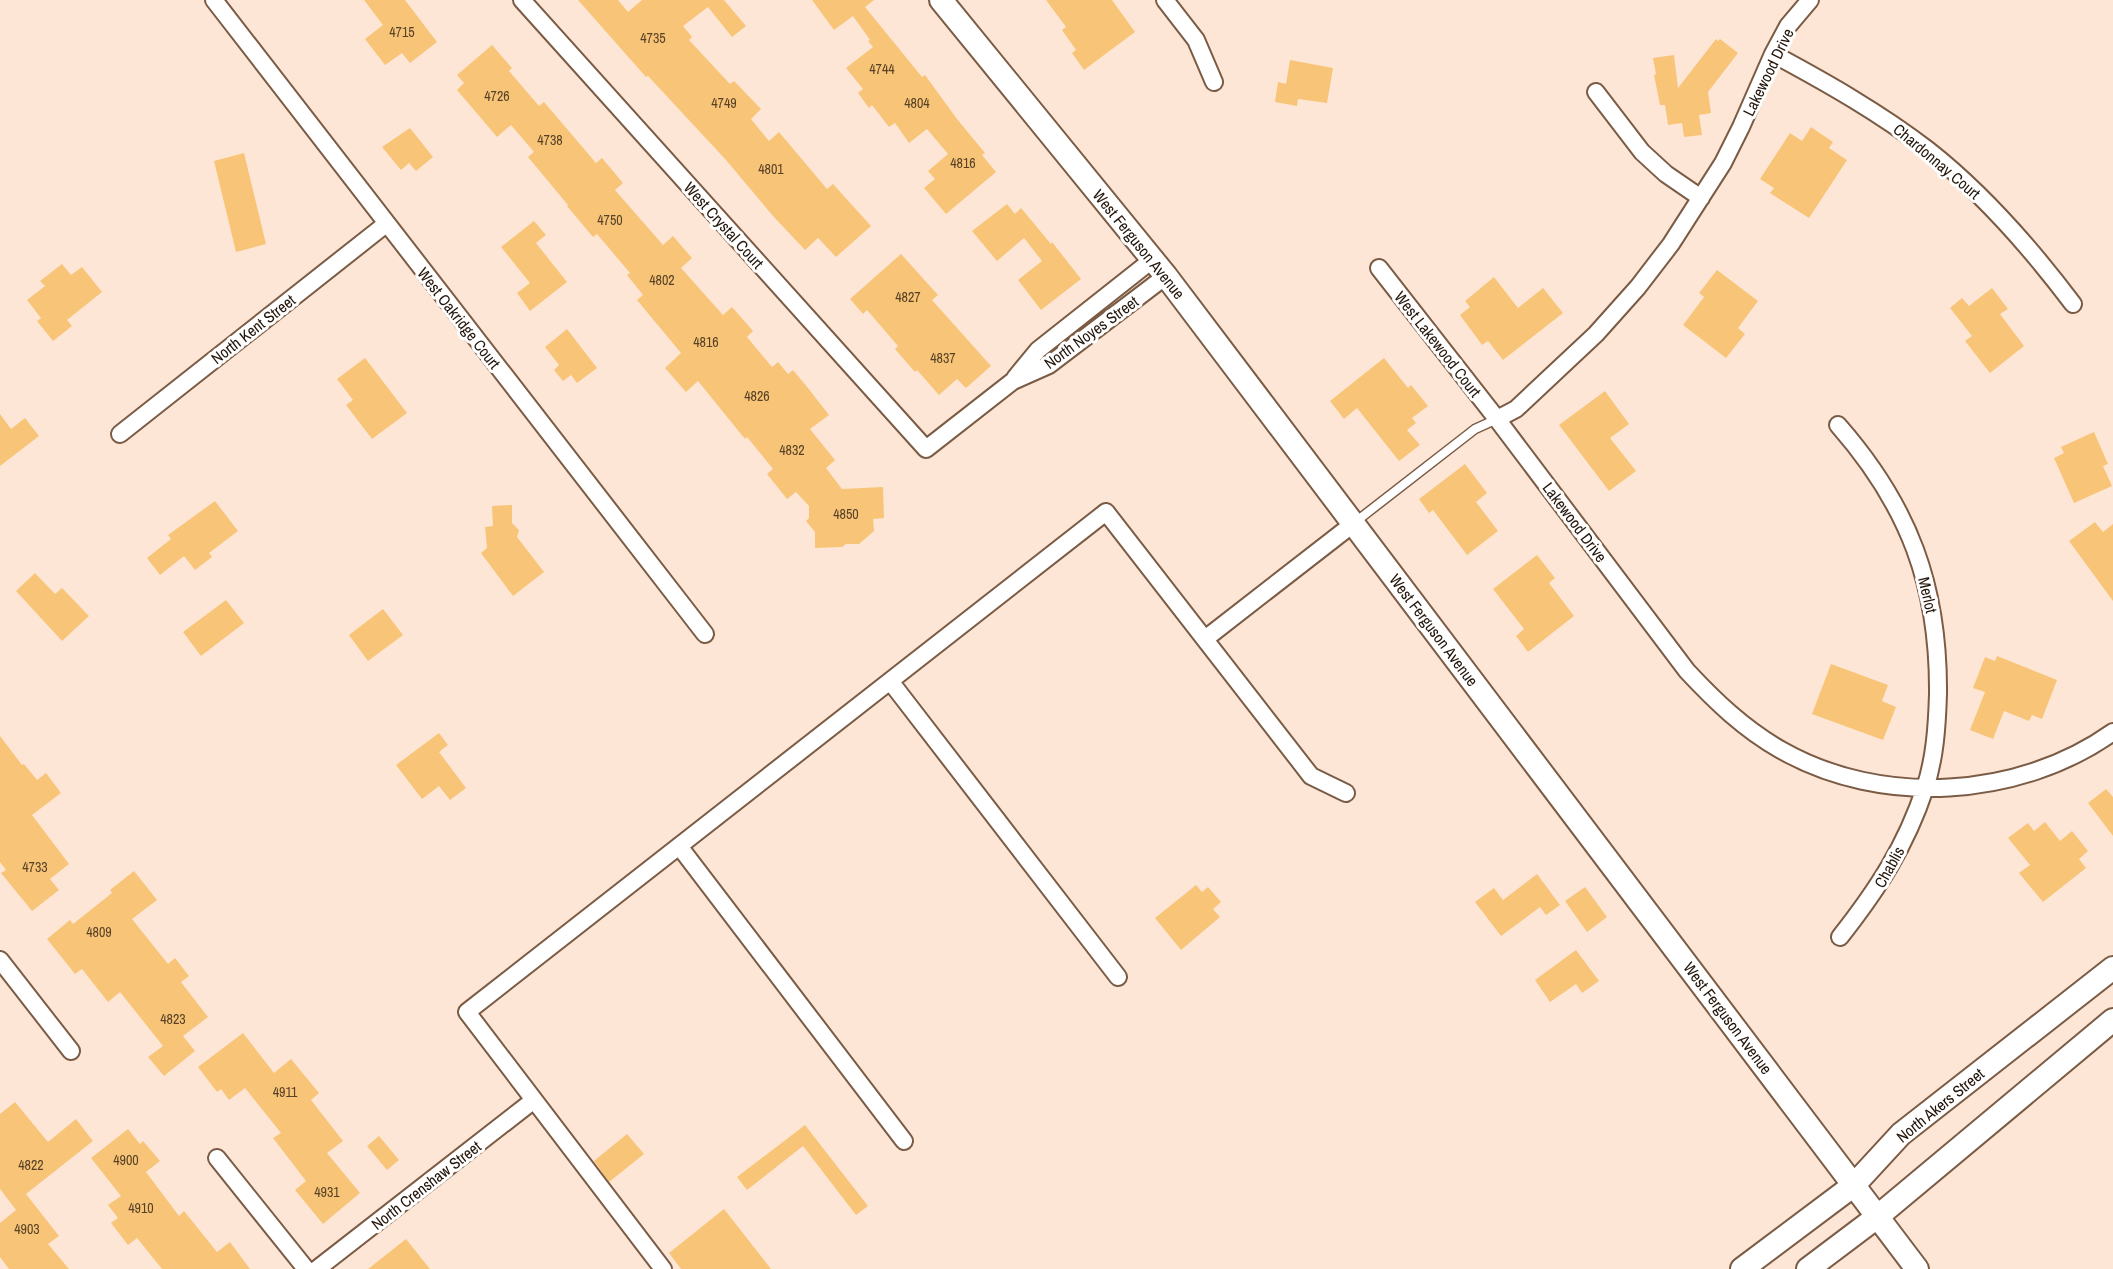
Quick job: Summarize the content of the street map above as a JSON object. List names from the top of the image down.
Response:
{
  "streets": {
    "street": [
      "Lakewood Drive",
      "Chardonnay Court",
      "West Crystal Court",
      "West Ferguson Avenue",
      "West Oakridge Court",
      "North Kent Street",
      "North Noyes Street",
      "West Lakewood Court",
      "Merlot",
      "Chablis",
      "North Akers Street",
      "North Crenshaw Street"
    ]
  },
  "crossings": [
    ["Lakewood Drive", "Chardonnay Court"],
    ["Lakewood Drive", "West Lakewood Court"],
    ["Lakewood Drive", "Merlot"],
    ["Lakewood Drive", "Chablis"],
    ["West Crystal Court", "North Noyes Street"],
    ["West Ferguson Avenue", "North Noyes Street"],
    ["West Ferguson Avenue", "North Akers Street"],
    ["West Oakridge Court", "North Kent Street"],
    ["Merlot", "Chablis"]
  ],
  "house_numbers": [
    "4715",
    "4735",
    "4744",
    "4726",
    "4749",
    "4804",
    "4738",
    "4816",
    "4801",
    "4750",
    "4802",
    "4827",
    "4816",
    "4837",
    "4826",
    "4832",
    "4850",
    "4733",
    "4809",
    "4823",
    "4911",
    "4900",
    "4822",
    "4931",
    "4910",
    "4903"
  ]
}
